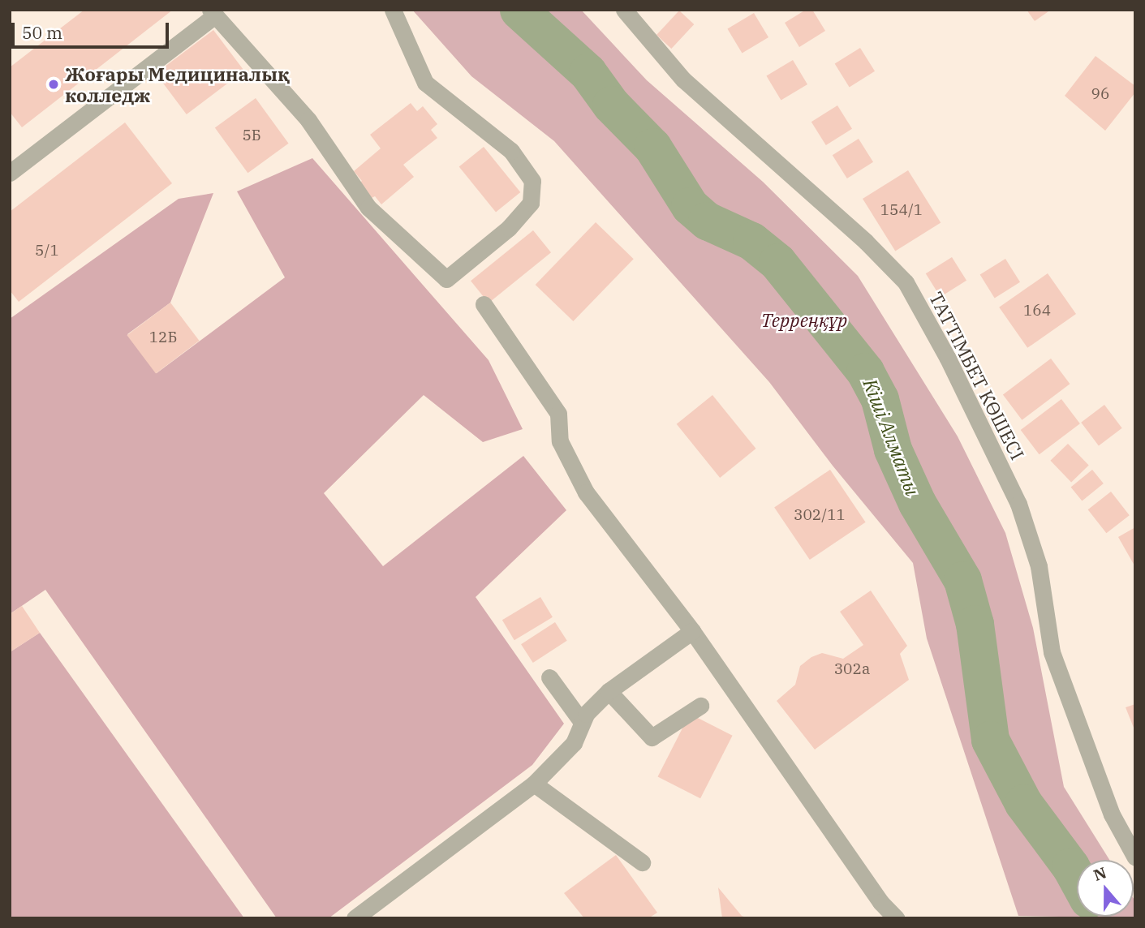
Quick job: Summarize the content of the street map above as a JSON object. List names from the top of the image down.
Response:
{
  "streets": {
    "street": ["ТАТТІМБЕТ КӨШЕСІ"]
  },
  "water": ["Кіші Алматы"],
  "parks": ["Терреңқұр"],
  "places": ["Жоғары Медициналық колледж"],
  "house_numbers": [
    "96",
    "5Б",
    "154/1",
    "5/1",
    "164",
    "12Б",
    "302/11",
    "302а"
  ],
  "scale_bar": "50 m",
  "north": "top"
}
